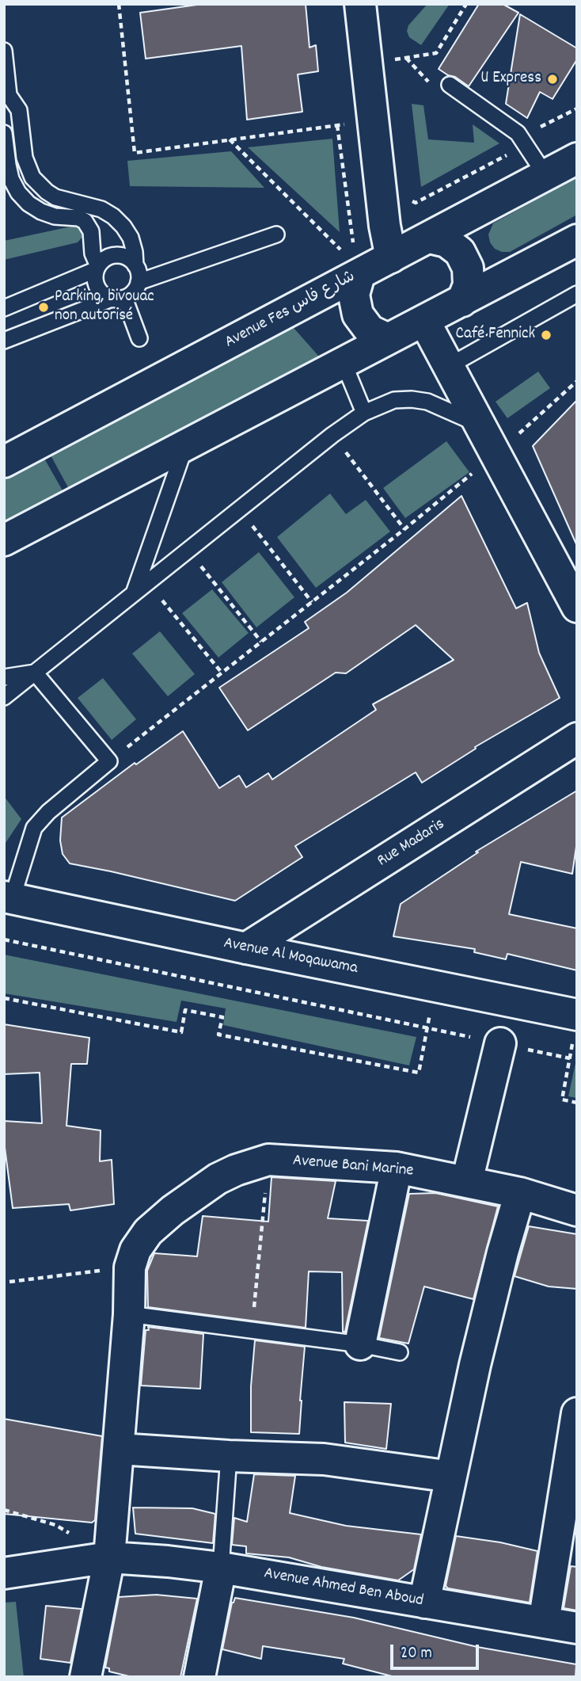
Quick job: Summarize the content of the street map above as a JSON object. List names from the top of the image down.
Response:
{
  "streets": {
    "street": [
      "Avenue Fes شارع فاس",
      "Rue Madaris",
      "Avenue Al Moqawama",
      "Avenue Bani Marine",
      "Avenue Ahmed Ben Aboud"
    ]
  },
  "crossings": [
    ["Rue Madaris", "Avenue Al Moqawama"]
  ],
  "places": ["U Express", "Parking, bivouac non autorisé", "Café Fennick"],
  "scale_bar": "20 m"
}
